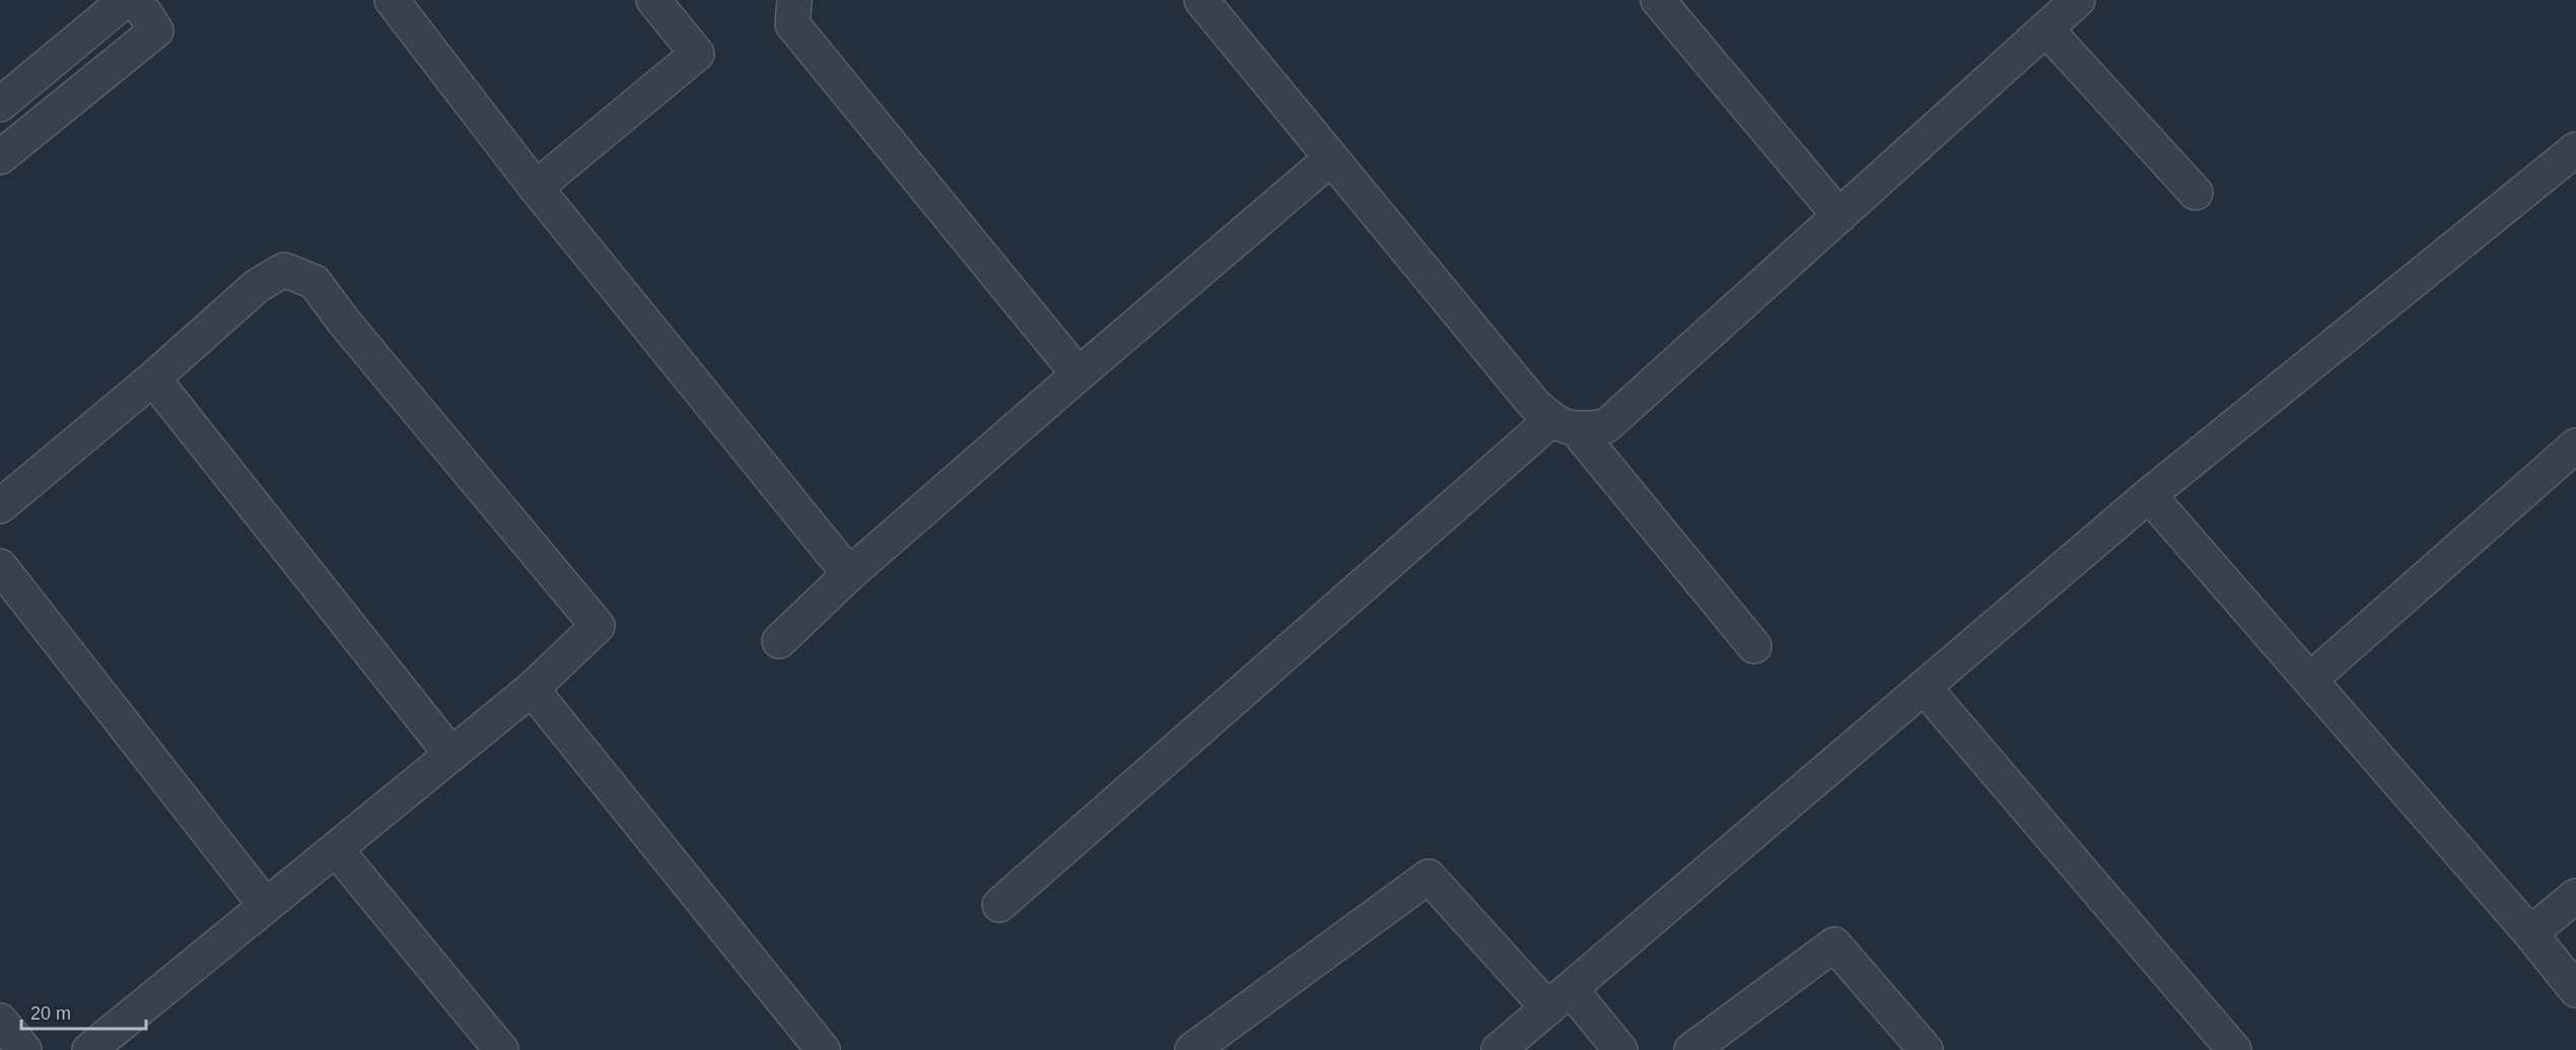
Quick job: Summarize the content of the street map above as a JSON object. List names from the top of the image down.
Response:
{
  "scale_bar": "20 m"
}
